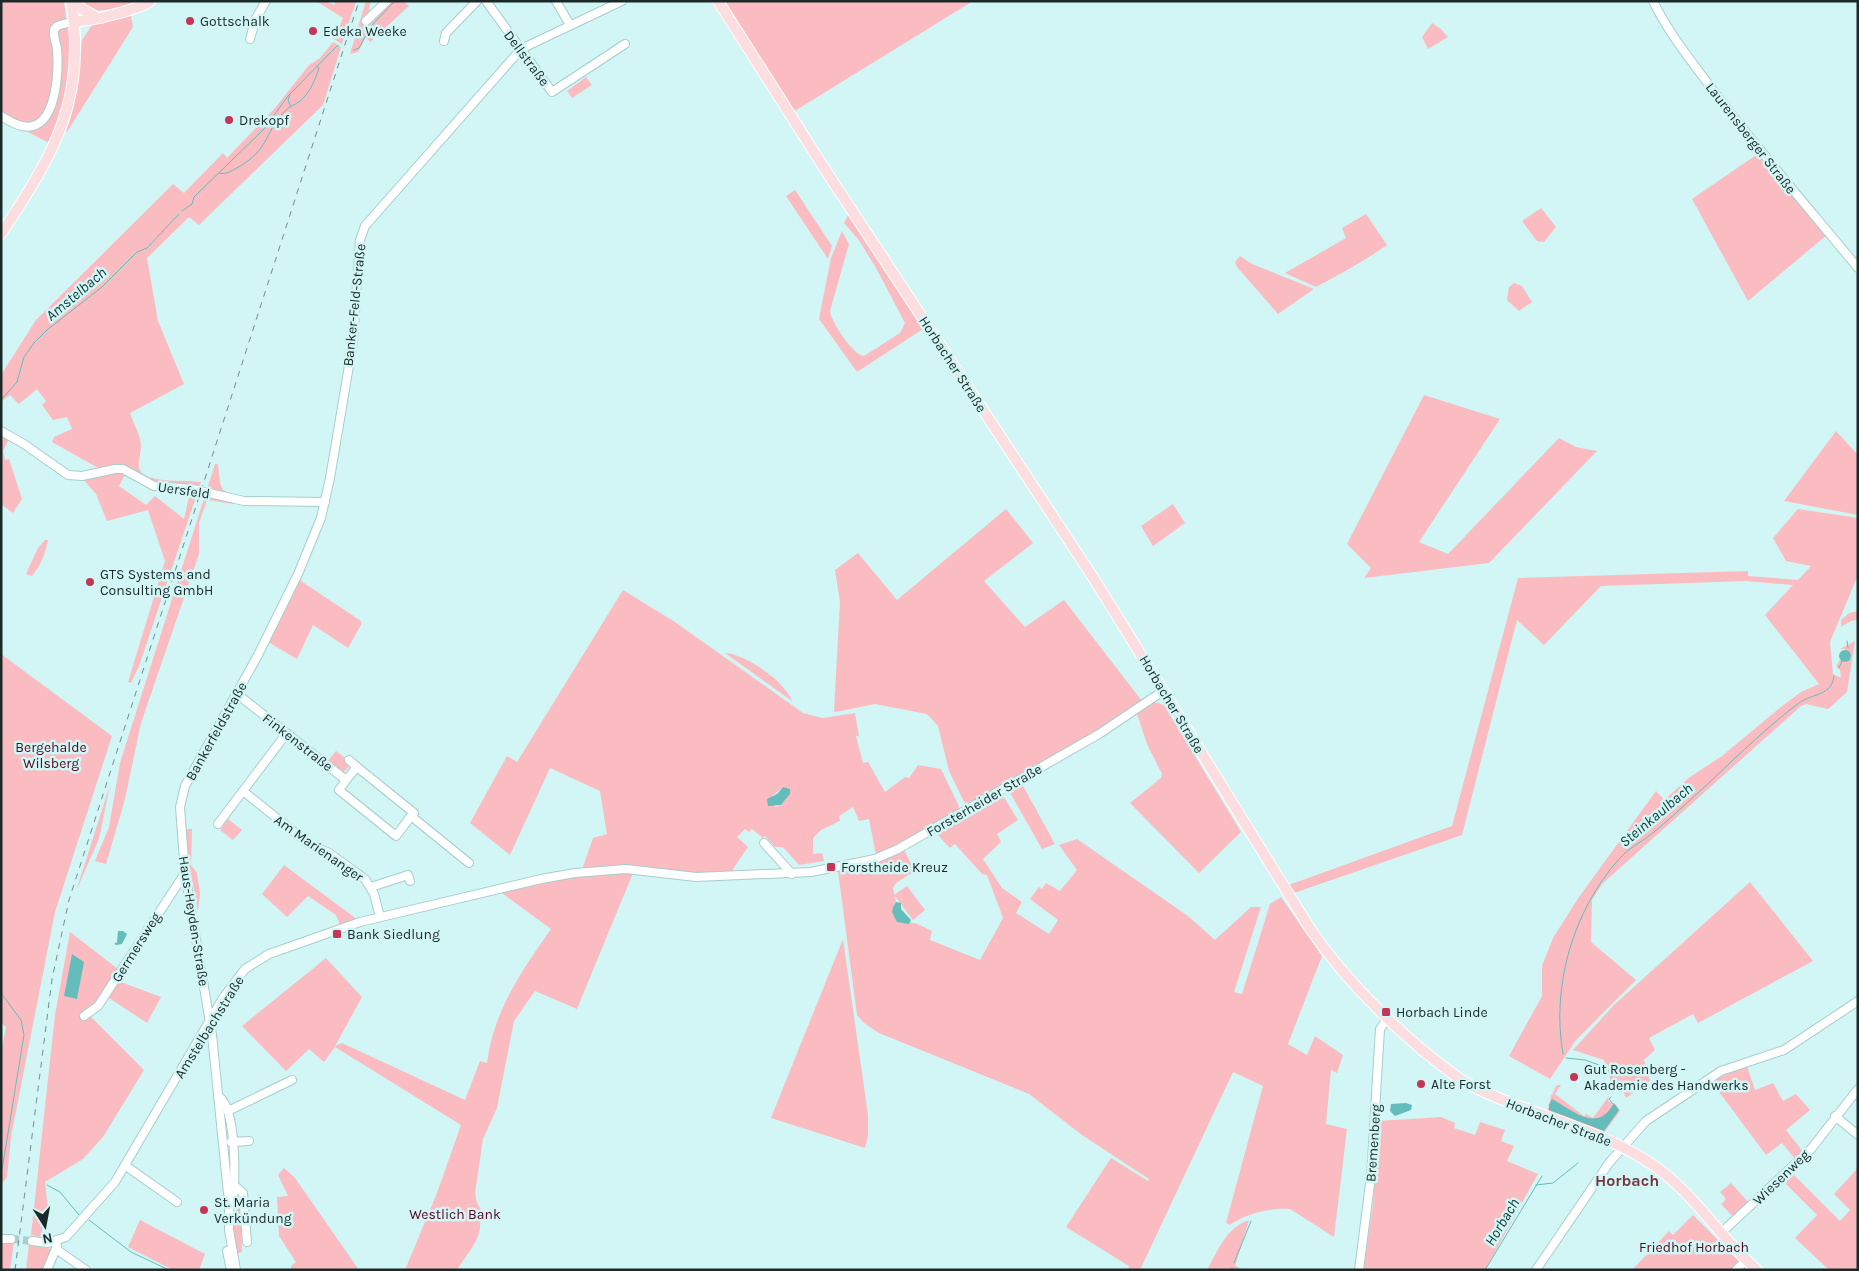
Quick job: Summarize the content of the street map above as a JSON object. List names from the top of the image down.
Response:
{
  "streets": {
    "main road": ["Horbacher Straße"],
    "street": [
      "Dellstraße",
      "Laurensberger Straße",
      "Banker-Feld-Straße",
      "Uersfeld",
      "Bankerfeldstraße",
      "Finkenstraße",
      "Forsterheider Straße",
      "Am Marienanger",
      "Haus-Heyden-Straße",
      "Germersweg",
      "Amstelbachstraße",
      "Bremenberg",
      "Wiesenweg"
    ]
  },
  "crossings": [
    ["Dellstraße", "Banker-Feld-Straße"],
    ["Banker-Feld-Straße", "Uersfeld"],
    ["Banker-Feld-Straße", "Bankerfeldstraße"],
    ["Horbacher Straße", "Forsterheider Straße"],
    ["Horbacher Straße", "Bremenberg"],
    ["Horbacher Straße", "Wiesenweg"],
    ["Bankerfeldstraße", "Finkenstraße"],
    ["Bankerfeldstraße", "Haus-Heyden-Straße"],
    ["Forsterheider Straße", "Amstelbachstraße"],
    ["Am Marienanger", "Amstelbachstraße"],
    ["Haus-Heyden-Straße", "Germersweg"],
    ["Haus-Heyden-Straße", "Amstelbachstraße"]
  ],
  "districts": ["Horbach"],
  "water": ["Amstelbach", "Steinkaulbach", "Horbach"],
  "parks": ["Bergehalde Wilsberg", "Westlich Bank", "Friedhof Horbach"],
  "places": {
    "other": [
      "Gottschalk",
      "Edeka Weeke",
      "Drekopf",
      "GTS Systems and Consulting GmbH",
      "Gut Rosenberg - Akademie des Handwerks",
      "Alte Forst",
      "St. Maria Verkündung"
    ],
    "transit": ["Forstheide Kreuz", "Bank Siedlung", "Horbach Linde"]
  },
  "north": "bottom"
}
